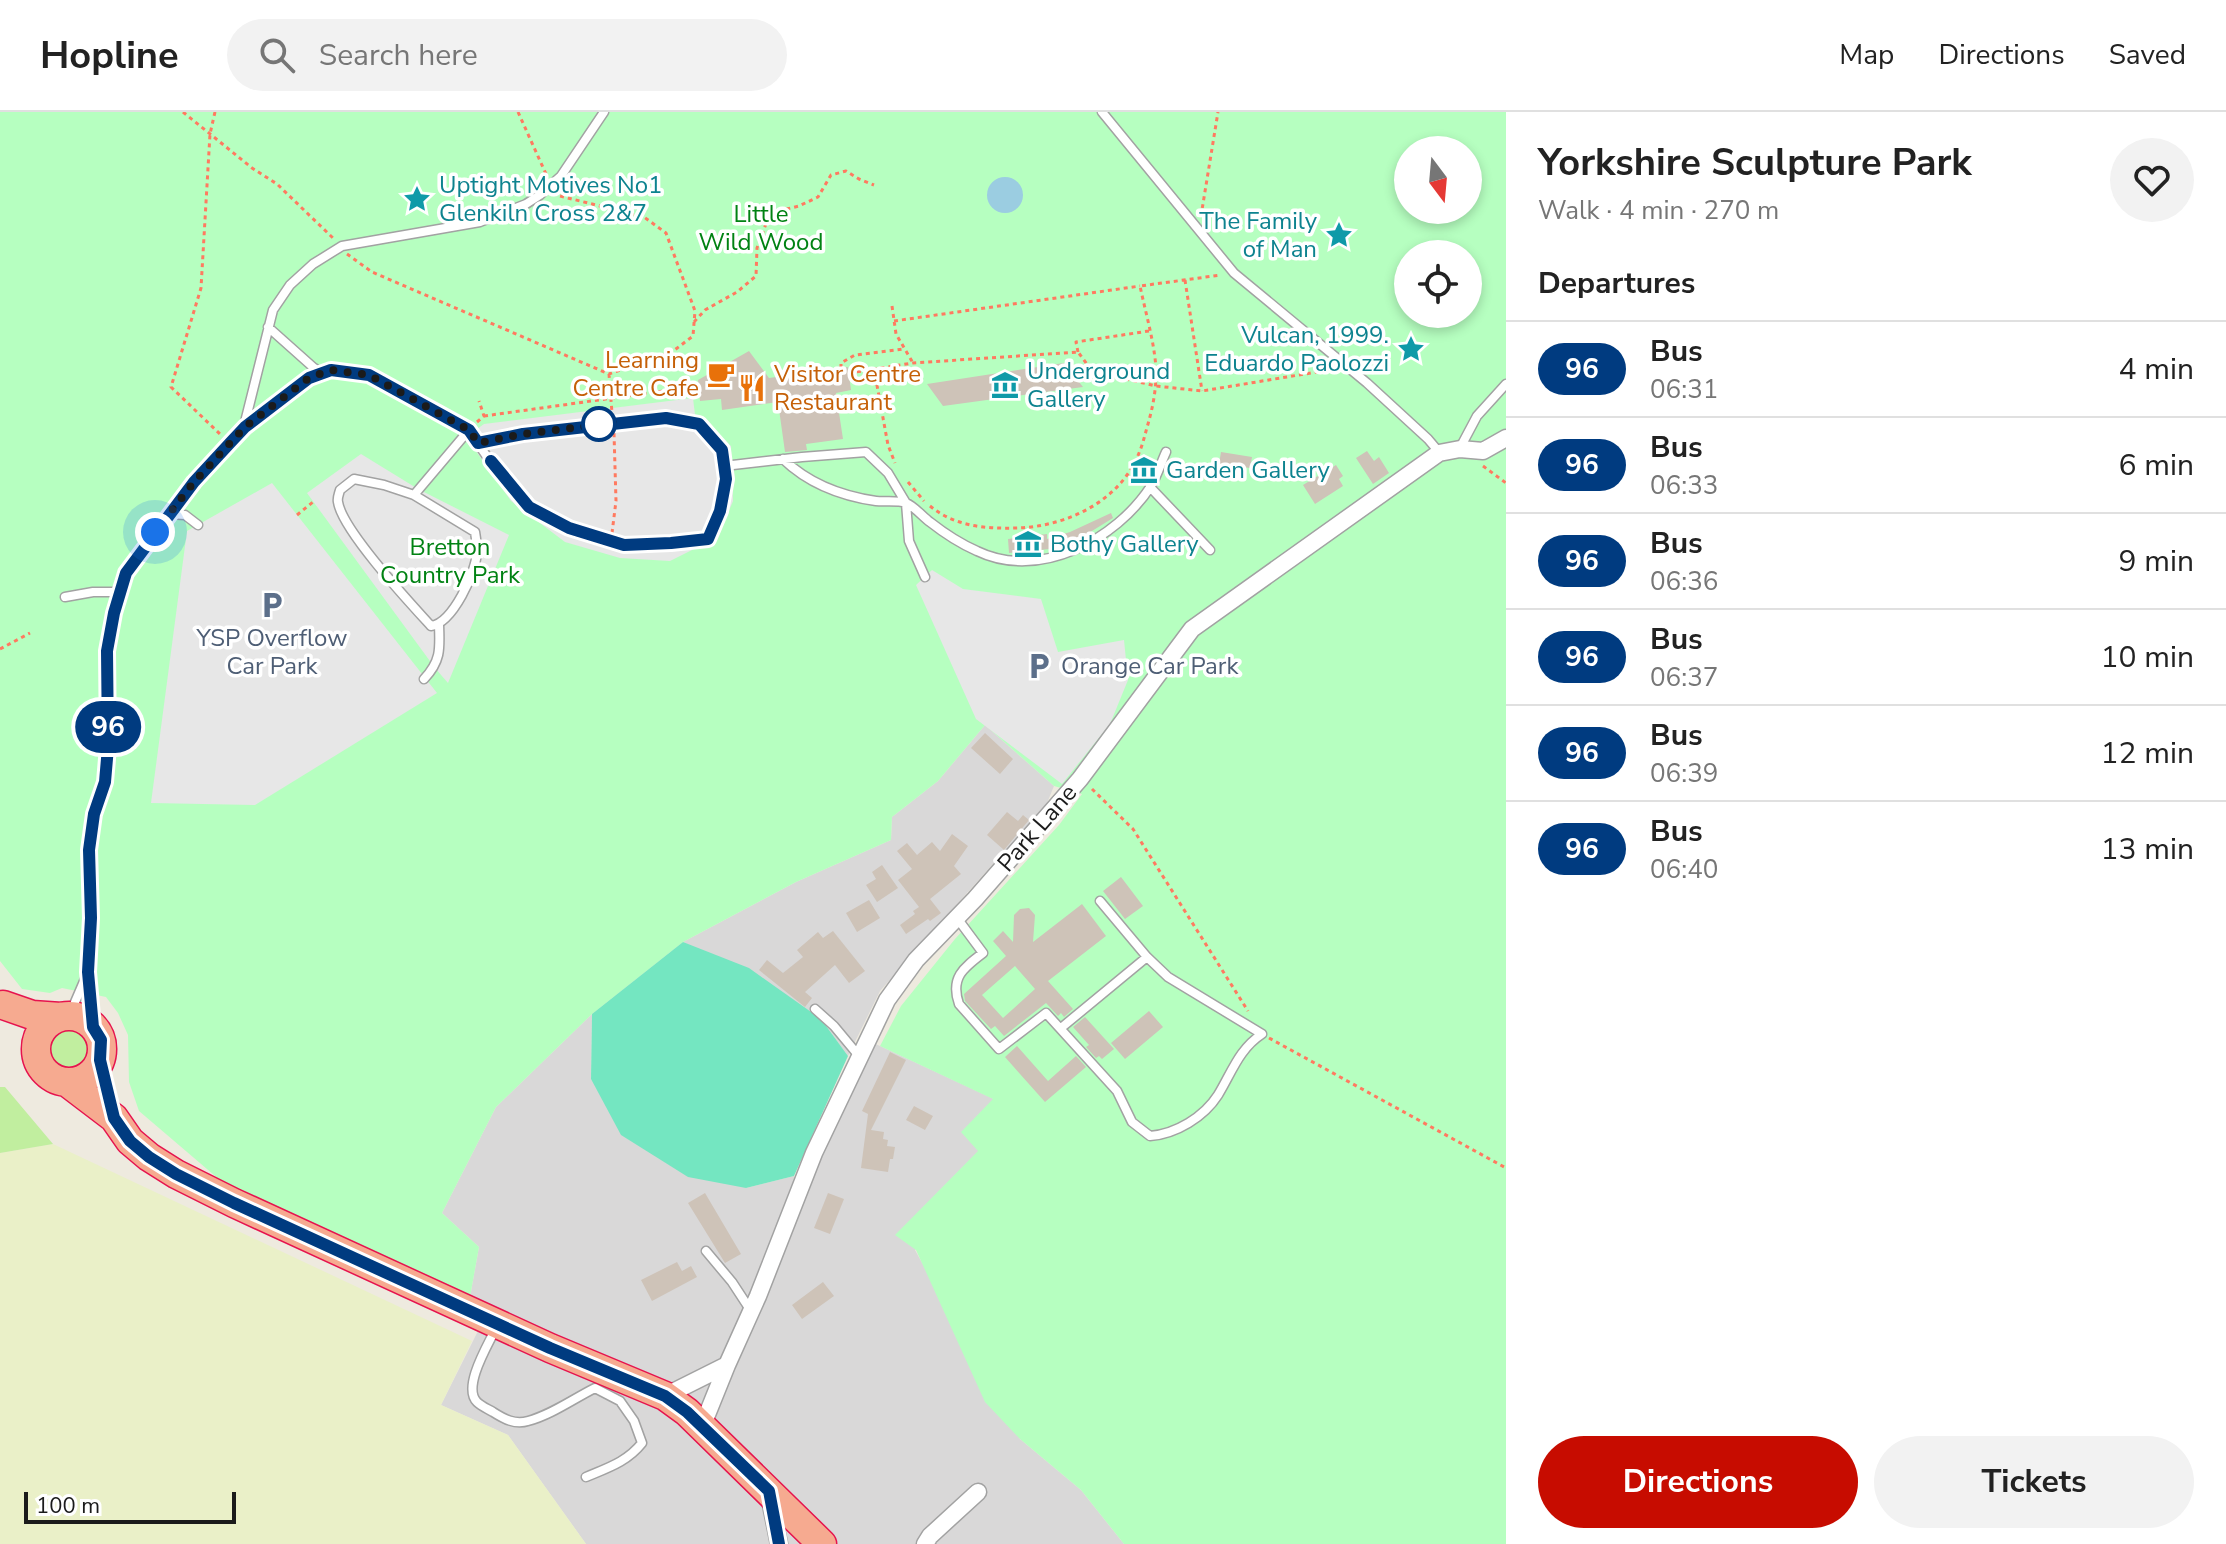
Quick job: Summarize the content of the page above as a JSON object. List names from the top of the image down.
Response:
{
  "streets": {
    "street": ["Park Lane"]
  },
  "parks": ["Little Wild Wood", "Bretton Country Park"],
  "places": {
    "place": ["Uptight Motives No1 Glenkiln Cross 2&7", "The Family of Man", "Vulcan, 1999. Eduardo Paolozzi"],
    "cafe": ["Learning Centre Cafe"],
    "museum": ["Underground Gallery", "Garden Gallery", "Bothy Gallery"],
    "restaurant": ["Visitor Centre Restaurant"],
    "parking": ["YSP Overflow Car Park", "Orange Car Park"]
  },
  "lines": ["bus line 96"],
  "scale_bar": "100 m",
  "north": "bottom",
  "page": {
    "header": "Hopline",
    "search": "Search here",
    "nav": ["Map", "Directions", "Saved"],
    "on_map": "96",
    "heading": [
      ["Yorkshire Sculpture Park", "Walk · 4 min · 270 m"],
      "Departures"
    ],
    "list": [
      {
        "mark": "96",
        "name": "Bus",
        "note": "06:31",
        "value": "4 min"
      },
      {
        "mark": "96",
        "name": "Bus",
        "note": "06:33",
        "value": "6 min"
      },
      {
        "mark": "96",
        "name": "Bus",
        "note": "06:36",
        "value": "9 min"
      },
      {
        "mark": "96",
        "name": "Bus",
        "note": "06:37",
        "value": "10 min"
      },
      {
        "mark": "96",
        "name": "Bus",
        "note": "06:39",
        "value": "12 min"
      },
      {
        "mark": "96",
        "name": "Bus",
        "note": "06:40",
        "value": "13 min"
      }
    ],
    "buttons": ["Directions", "Tickets"],
    "scale": "100 m"
  }
}
